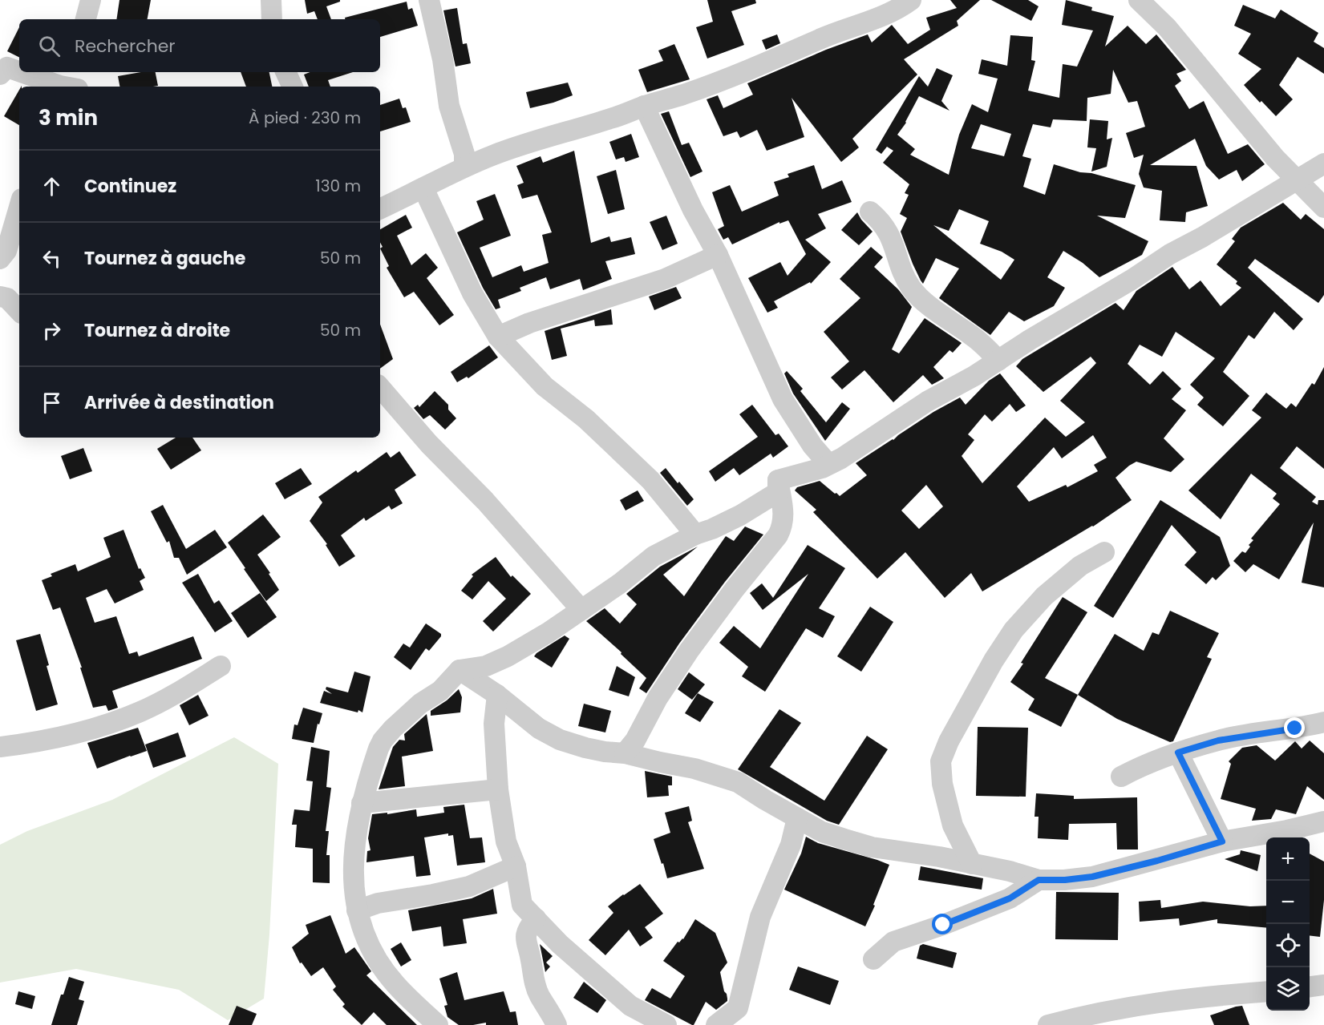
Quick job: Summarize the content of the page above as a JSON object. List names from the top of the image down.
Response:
{
  "page": {
    "search": "Rechercher",
    "heading": ["3 min", "À pied · 230 m"],
    "list": [
      ["Continuez", "130 m"],
      ["Tournez à gauche", "50 m"],
      ["Tournez à droite", "50 m"],
      "Arrivée à destination"
    ],
    "map_buttons": ["+", "−"]
  }
}
